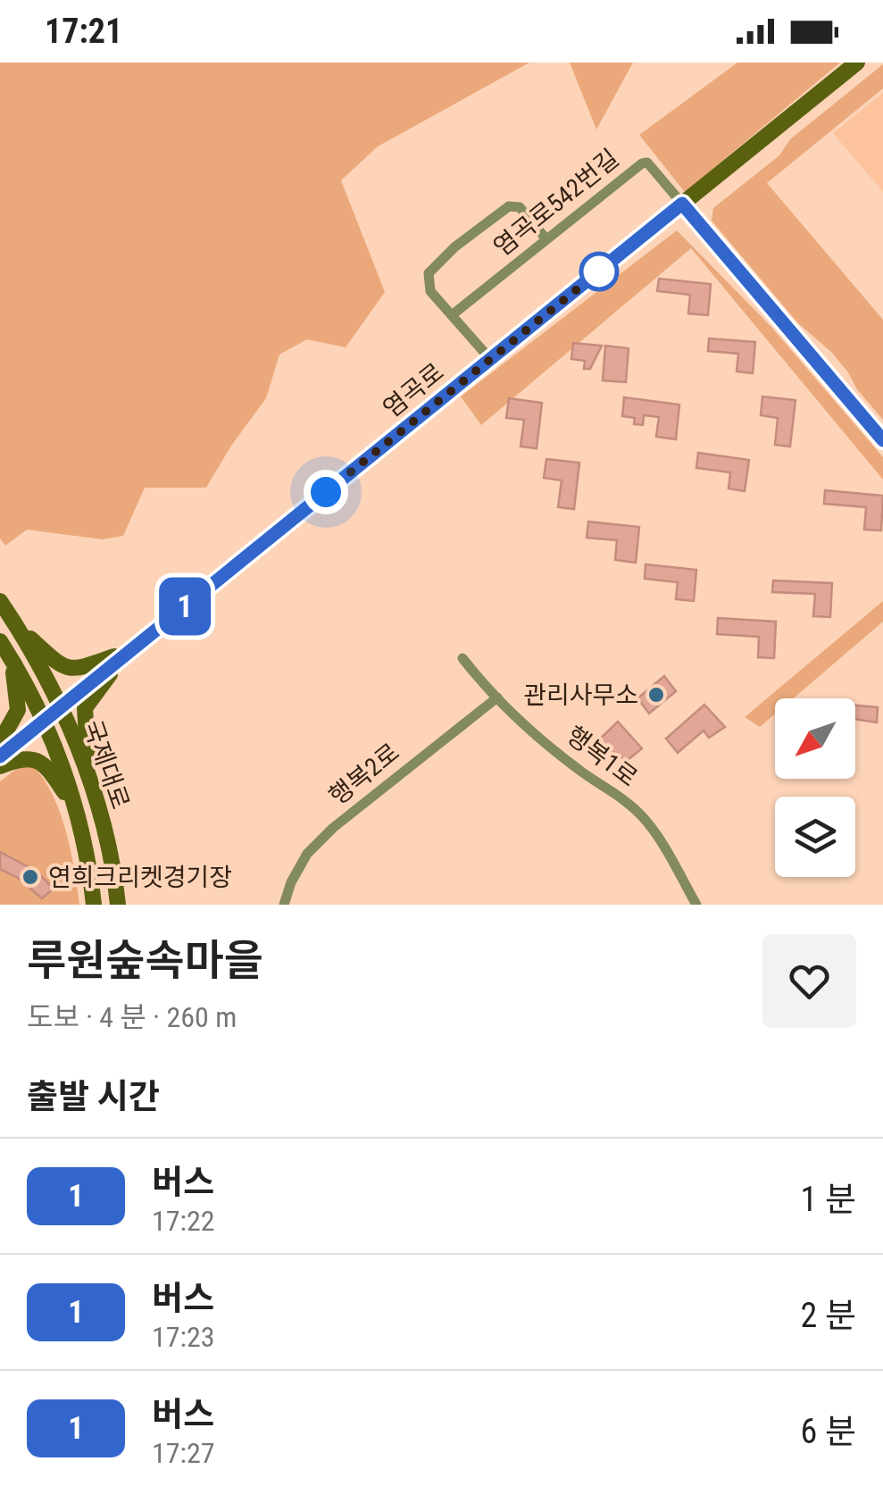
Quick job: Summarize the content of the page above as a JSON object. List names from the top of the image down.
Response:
{
  "streets": {
    "main road": ["염곡로", "국제대로"],
    "street": ["염곡로542번길", "행복1로", "행복2로"]
  },
  "crossings": [
    ["염곡로542번길", "염곡로"],
    ["염곡로", "국제대로"],
    ["행복1로", "행복2로"]
  ],
  "places": ["관리사무소", "연희크리켓경기장"],
  "lines": ["bus line 1"],
  "north": "bottom left",
  "page": {
    "status": "17:21",
    "on_map": "1",
    "heading": [
      ["루원숲속마을", "도보 · 4 분 · 260 m"],
      "출발 시간"
    ],
    "list": [
      {
        "mark": "1",
        "name": "버스",
        "note": "17:22",
        "value": "1 분"
      },
      {
        "mark": "1",
        "name": "버스",
        "note": "17:23",
        "value": "2 분"
      },
      {
        "mark": "1",
        "name": "버스",
        "note": "17:27",
        "value": "6 분"
      }
    ]
  }
}
